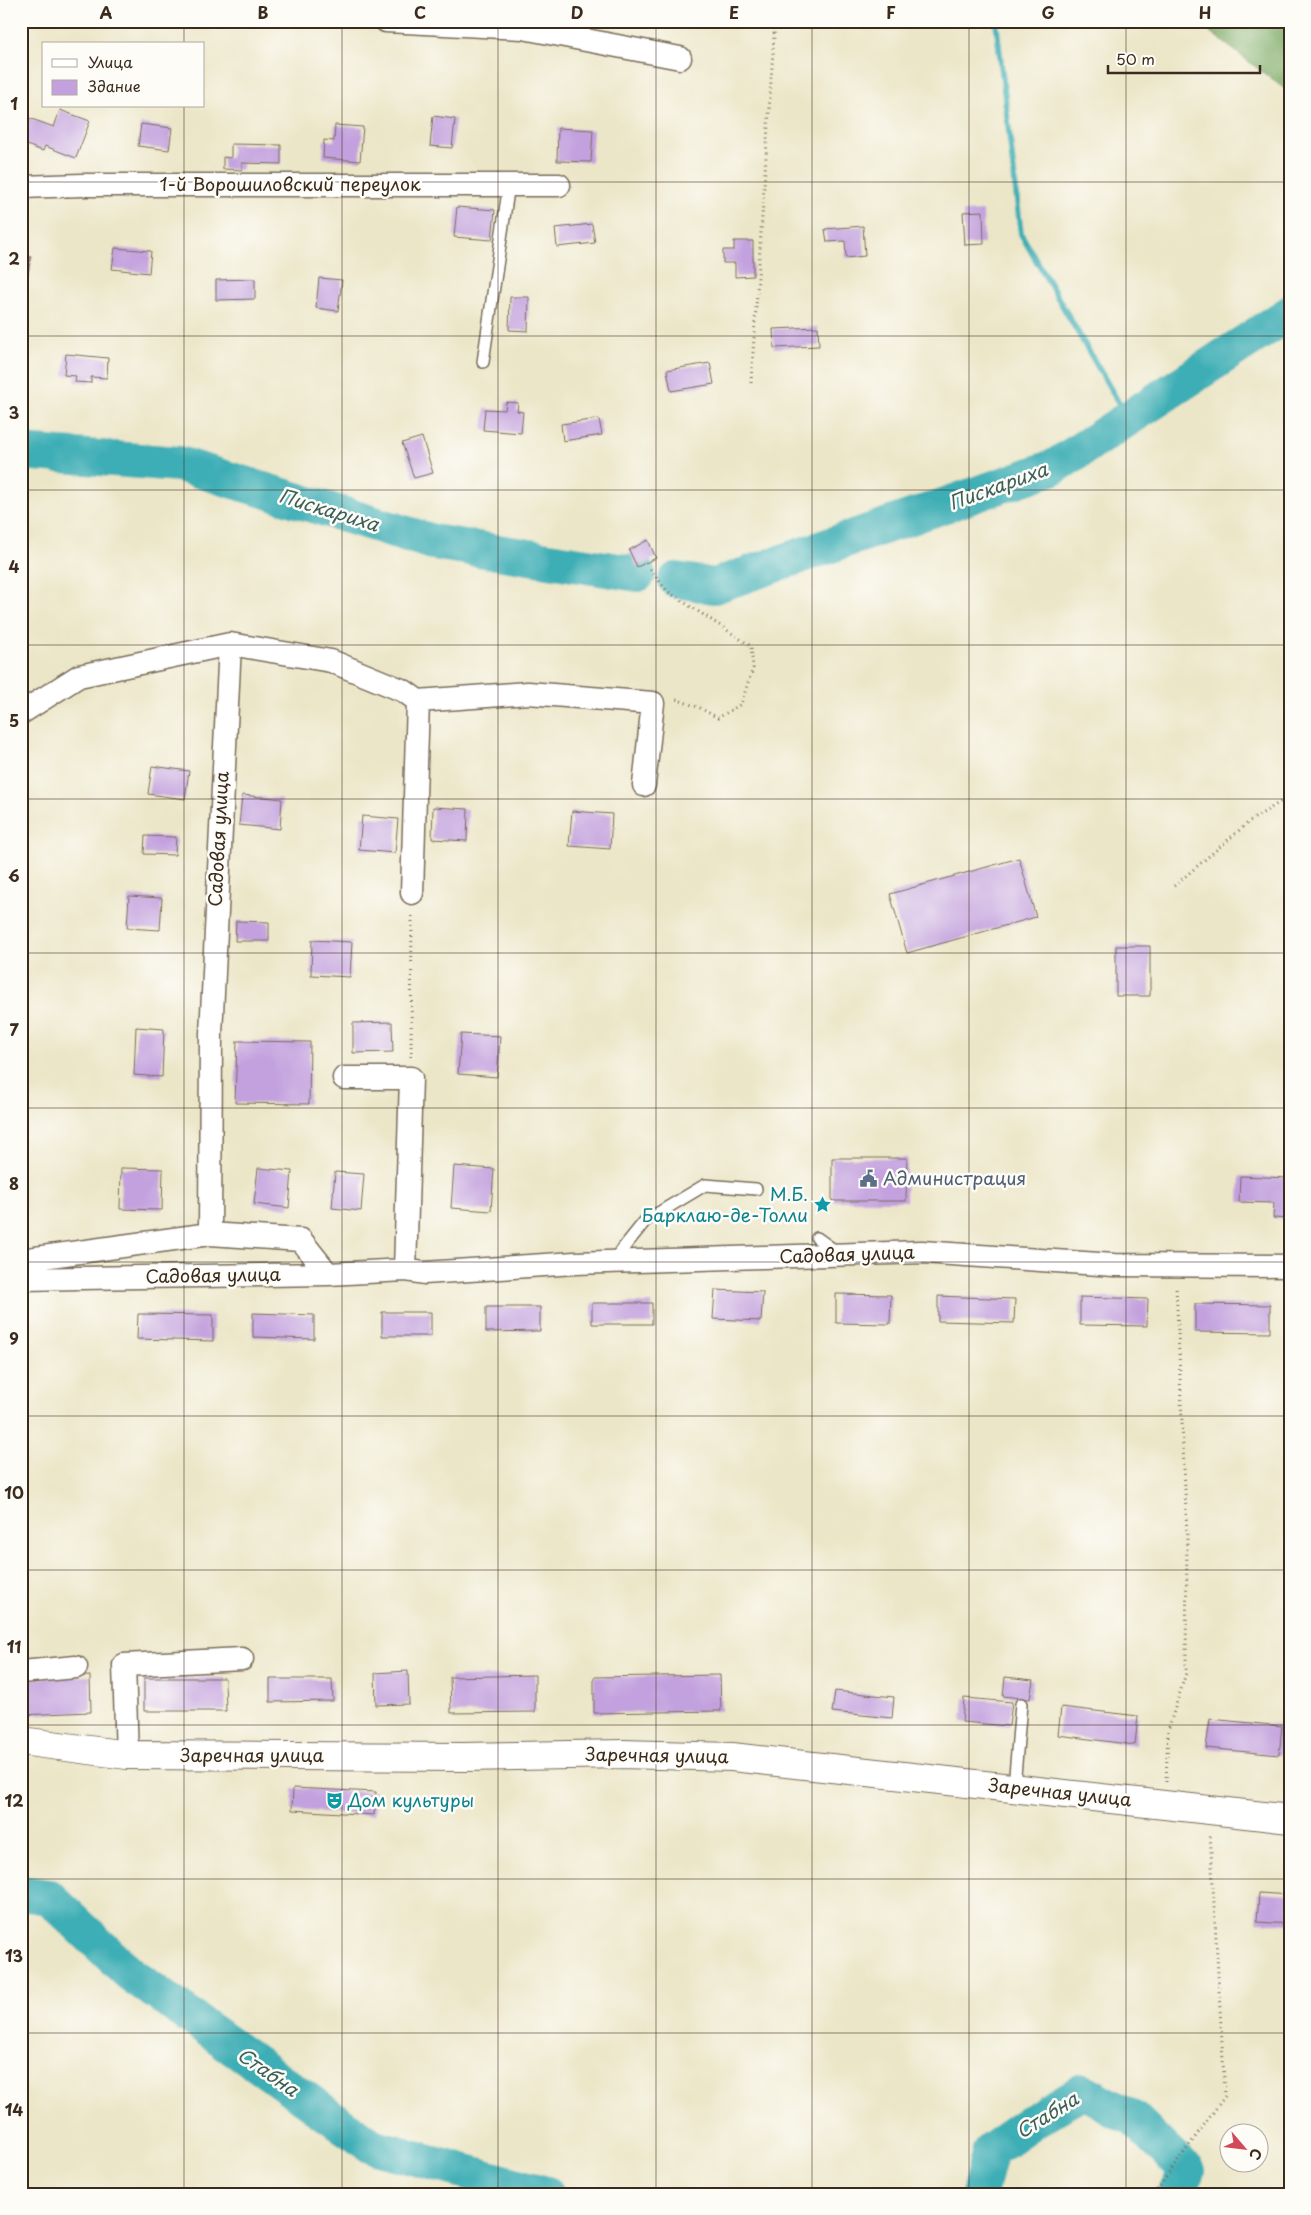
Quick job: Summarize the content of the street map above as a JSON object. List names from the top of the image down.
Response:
{
  "streets": {
    "street": ["1-й Ворошиловский переулок", "Садовая улица", "Заречная улица"]
  },
  "water": ["Пискариха", "Стабна"],
  "places": {
    "public building": ["Администрация"],
    "place": ["М.Б. Барклаю-де-Толли"],
    "theatre": ["Дом культуры"]
  },
  "legend": ["Улица", "Здание"],
  "scale_bar": "50 m",
  "north": "bottom right",
  "grid": {
    "columns": [
      "A",
      "B",
      "C",
      "D",
      "E",
      "F",
      "G",
      "H"
    ],
    "rows": [
      "1",
      "2",
      "3",
      "4",
      "5",
      "6",
      "7",
      "8",
      "9",
      "10",
      "11",
      "12",
      "13",
      "14"
    ]
  }
}
